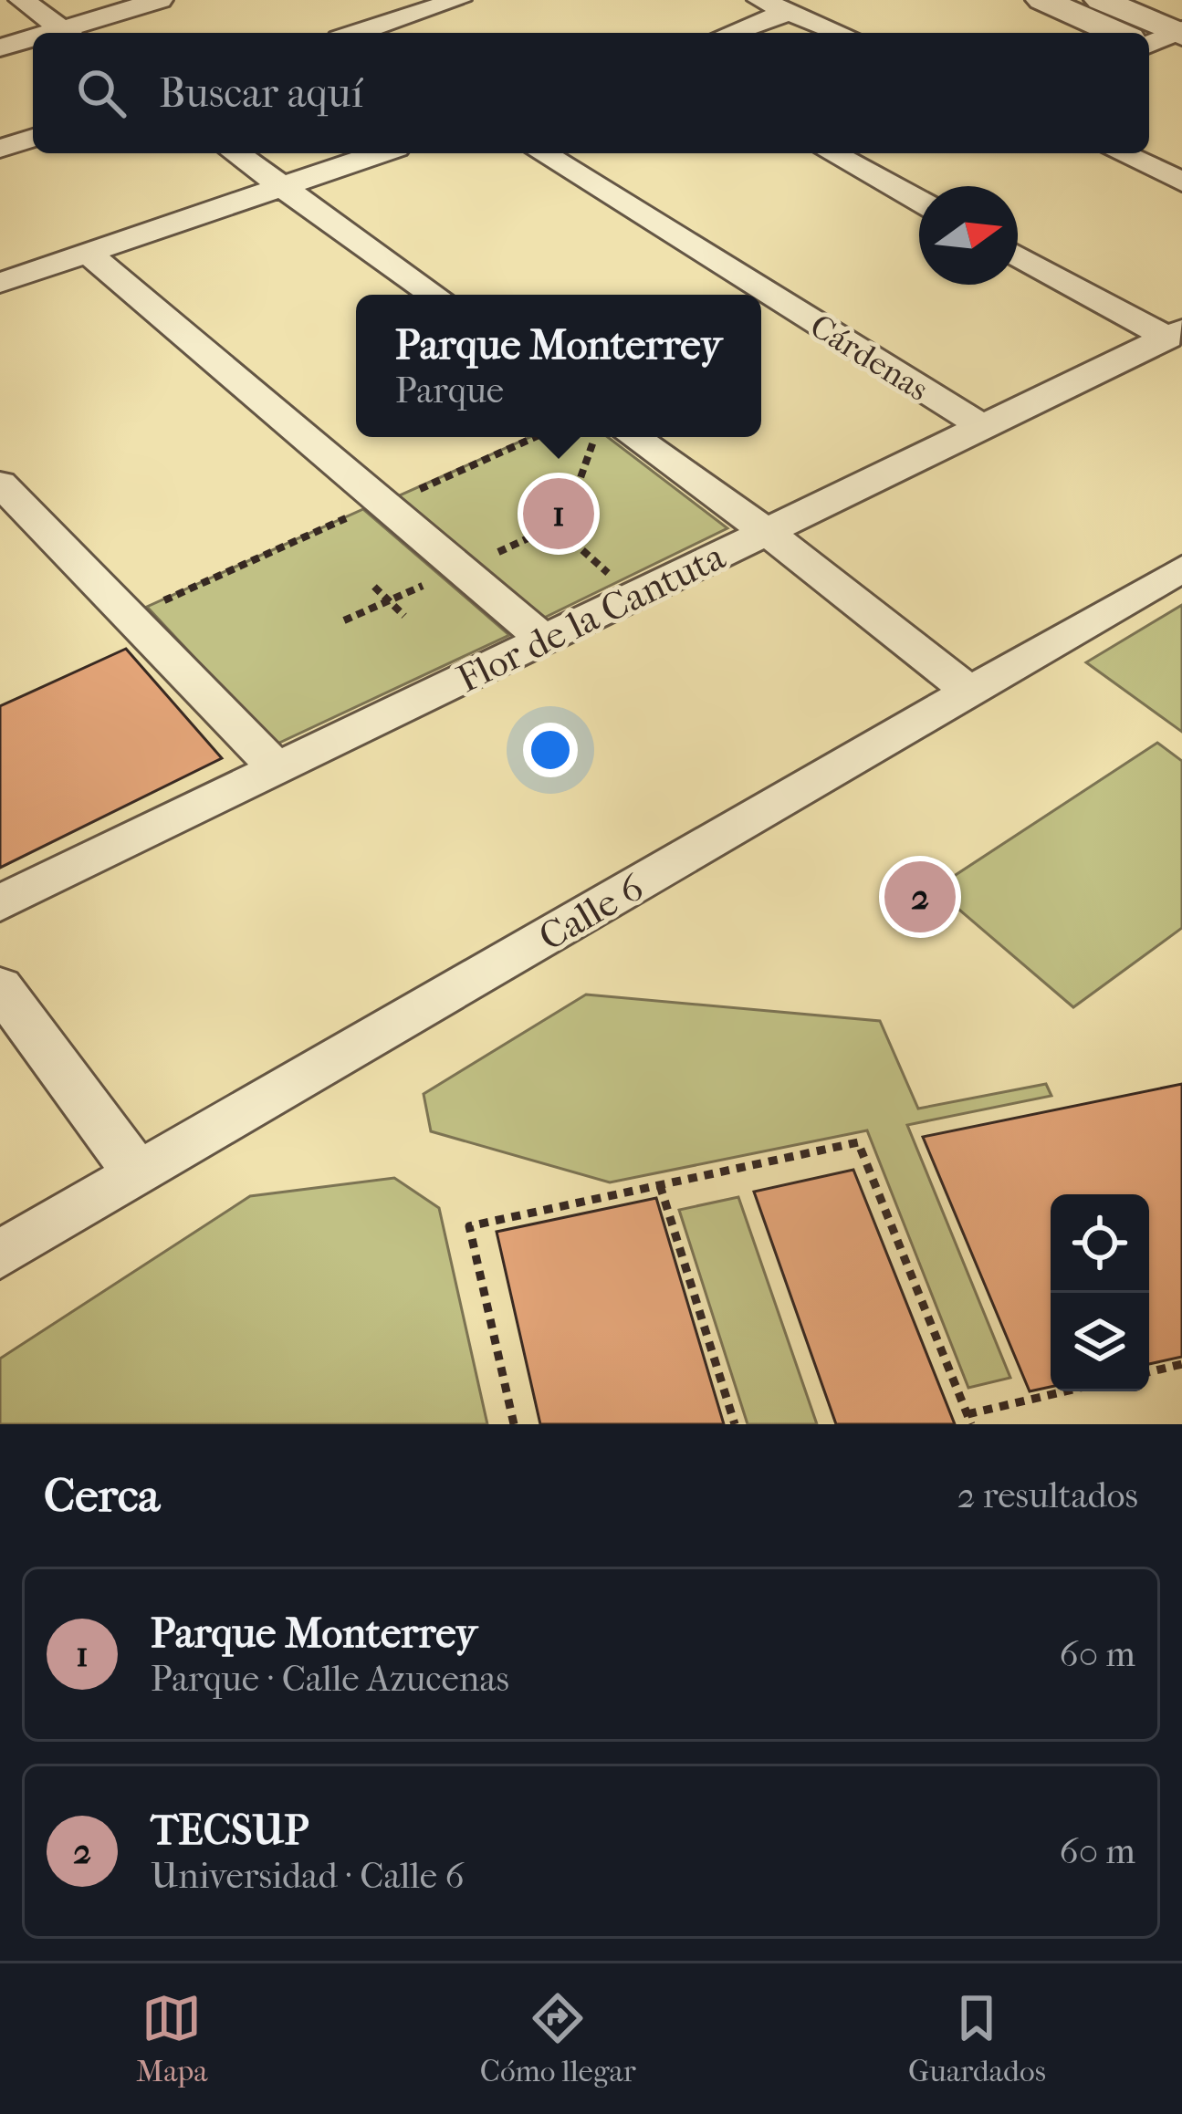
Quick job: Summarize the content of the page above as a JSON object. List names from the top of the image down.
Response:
{
  "streets": {
    "street": ["Cárdenas", "Flor de la Cantuta", "Calle 6"]
  },
  "crossings": [
    ["Cárdenas", "Flor de la Cantuta"]
  ],
  "north": "right",
  "page": {
    "search": "Buscar aquí",
    "popup": ["Parque Monterrey", "Parque"],
    "pins": ["1", "2"],
    "heading": ["Cerca", "2 resultados"],
    "list": [
      {
        "mark": "1",
        "name": "Parque Monterrey",
        "note": "Parque · Calle Azucenas",
        "value": "60 m"
      },
      {
        "mark": "2",
        "name": "TECSUP",
        "note": "Universidad · Calle 6",
        "value": "60 m"
      }
    ],
    "nav": ["Mapa", "Cómo llegar", "Guardados"]
  }
}
